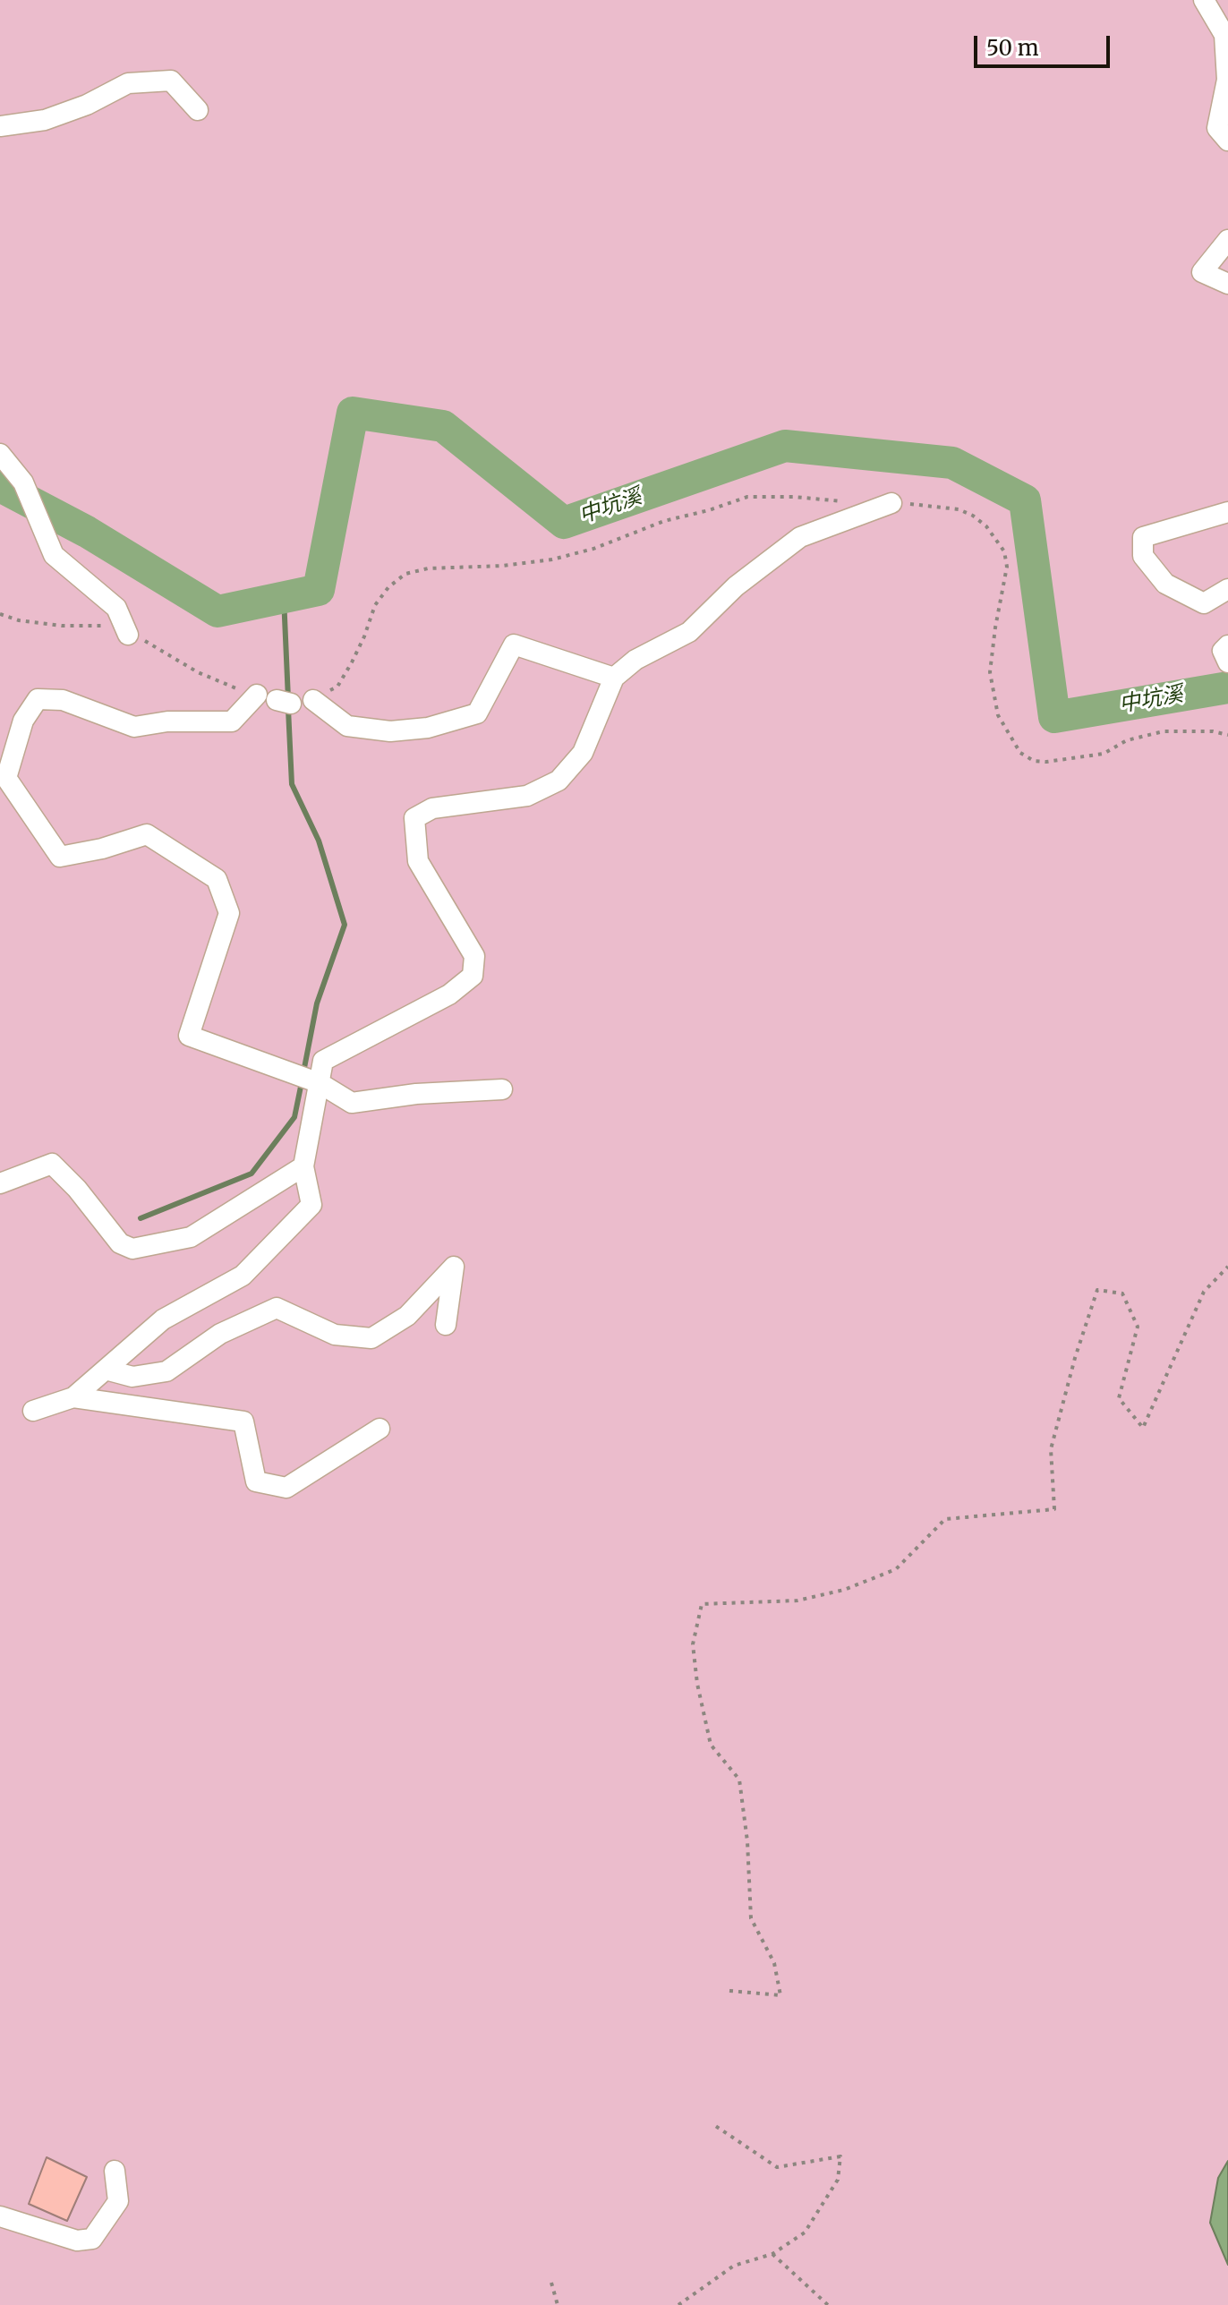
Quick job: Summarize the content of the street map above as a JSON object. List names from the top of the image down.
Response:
{
  "water": ["中坑溪"],
  "scale_bar": "50 m"
}
